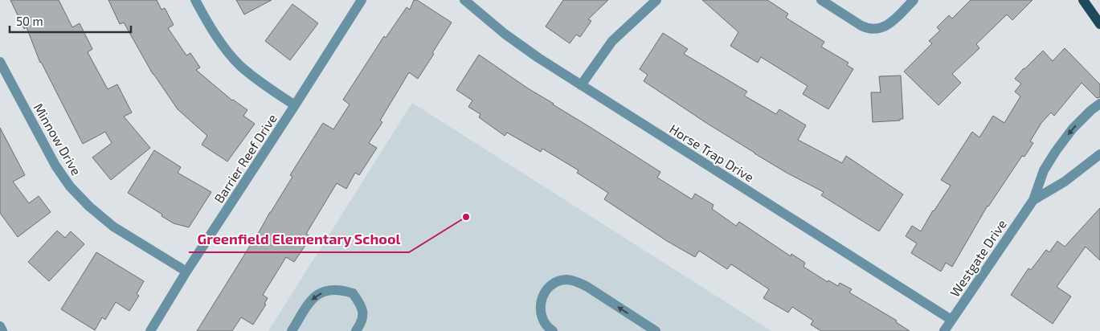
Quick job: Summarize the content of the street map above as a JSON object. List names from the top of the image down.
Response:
{
  "streets": {
    "street": [
      "Minnow Drive",
      "Horse Trap Drive",
      "Barrier Reef Drive",
      "Westgate Drive"
    ]
  },
  "crossings": [
    ["Minnow Drive", "Barrier Reef Drive"],
    ["Horse Trap Drive", "Westgate Drive"]
  ],
  "places": ["Greenfield Elementary School"],
  "scale_bar": "50 m"
}
